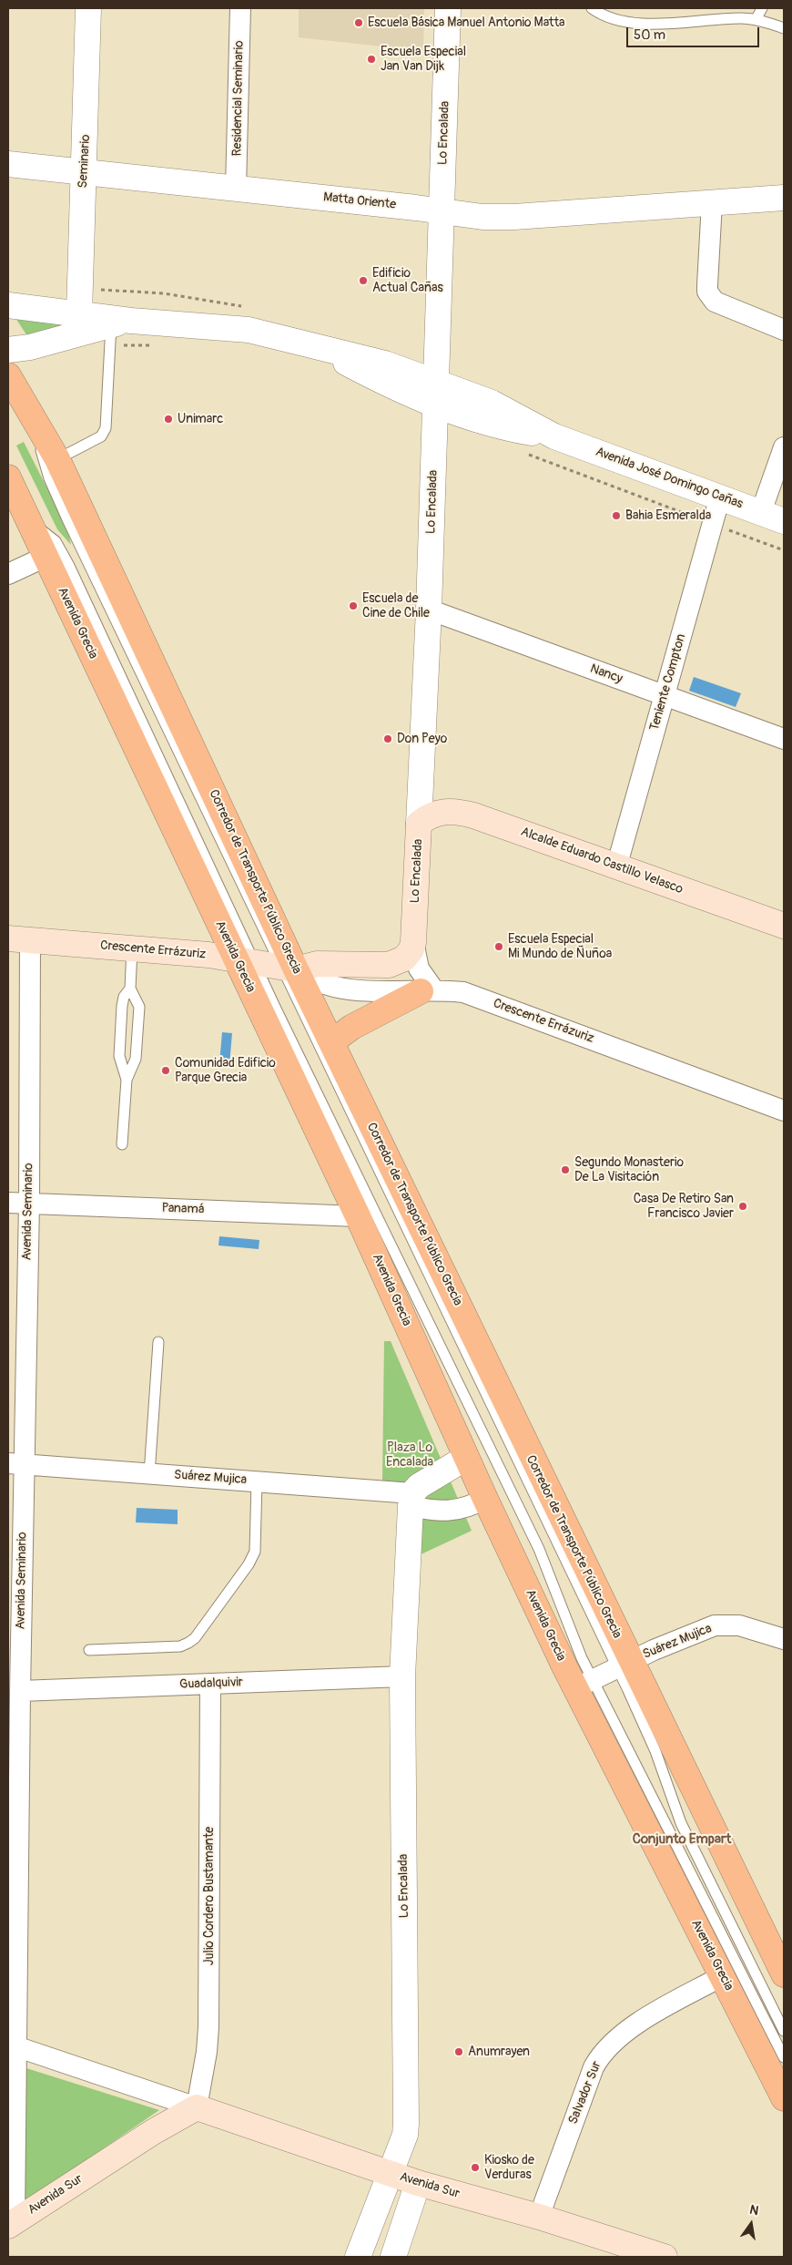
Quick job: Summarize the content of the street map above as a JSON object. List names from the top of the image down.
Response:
{
  "streets": {
    "main road": [
      "Lo Encalada",
      "Avenida Grecia",
      "Alcalde Eduardo Castillo Velasco",
      "Crescente Errázuriz",
      "Avenida Sur"
    ],
    "street": [
      "Residencial Seminario",
      "Seminario",
      "Matta Oriente",
      "Avenida José Domingo Cañas",
      "Nancy",
      "Teniente Compton",
      "Panamá",
      "Avenida Seminario",
      "Suárez Mujica",
      "Guadalquivir",
      "Julio Cordero Bustamante",
      "Salvador Sur"
    ],
    "lane": ["Corredor de Transporte Público Grecia"]
  },
  "crossings": [
    ["Residencial Seminario", "Matta Oriente"],
    ["Lo Encalada", "Matta Oriente"],
    ["Lo Encalada", "Avenida José Domingo Cañas"],
    ["Lo Encalada", "Nancy"],
    ["Lo Encalada", "Alcalde Eduardo Castillo Velasco"],
    ["Lo Encalada", "Crescente Errázuriz"],
    ["Lo Encalada", "Suárez Mujica"],
    ["Lo Encalada", "Guadalquivir"],
    ["Lo Encalada", "Avenida Sur"],
    ["Seminario", "Matta Oriente"],
    ["Seminario", "Avenida José Domingo Cañas"],
    ["Avenida José Domingo Cañas", "Teniente Compton"],
    ["Avenida Grecia", "Crescente Errázuriz"],
    ["Avenida Grecia", "Panamá"],
    ["Avenida Grecia", "Suárez Mujica"],
    ["Avenida Grecia", "Salvador Sur"],
    ["Nancy", "Teniente Compton"],
    ["Teniente Compton", "Alcalde Eduardo Castillo Velasco"],
    ["Corredor de Transporte Público Grecia", "Crescente Errázuriz"],
    ["Corredor de Transporte Público Grecia", "Suárez Mujica"],
    ["Crescente Errázuriz", "Avenida Seminario"],
    ["Panamá", "Avenida Seminario"],
    ["Avenida Seminario", "Suárez Mujica"],
    ["Avenida Seminario", "Guadalquivir"],
    ["Avenida Seminario", "Avenida Sur"],
    ["Guadalquivir", "Julio Cordero Bustamante"],
    ["Julio Cordero Bustamante", "Avenida Sur"],
    ["Salvador Sur", "Avenida Sur"]
  ],
  "districts": ["Conjunto Empart"],
  "parks": ["Plaza Lo Encalada"],
  "places": [
    "Escuela Básica Manuel Antonio Matta",
    "Escuela Especial Jan Van Dijk",
    "Edificio Actual Cañas",
    "Unimarc",
    "Bahia Esmeralda",
    "Escuela de Cine de Chile",
    "Don Peyo",
    "Escuela Especial Mi Mundo de Ñuñoa",
    "Comunidad Edificio Parque Grecia",
    "Segundo Monasterio De La Visitación",
    "Casa De Retiro San Francisco Javier",
    "Anumrayen",
    "Kiosko de Verduras"
  ],
  "scale_bar": "50 m",
  "north": "top"
}
